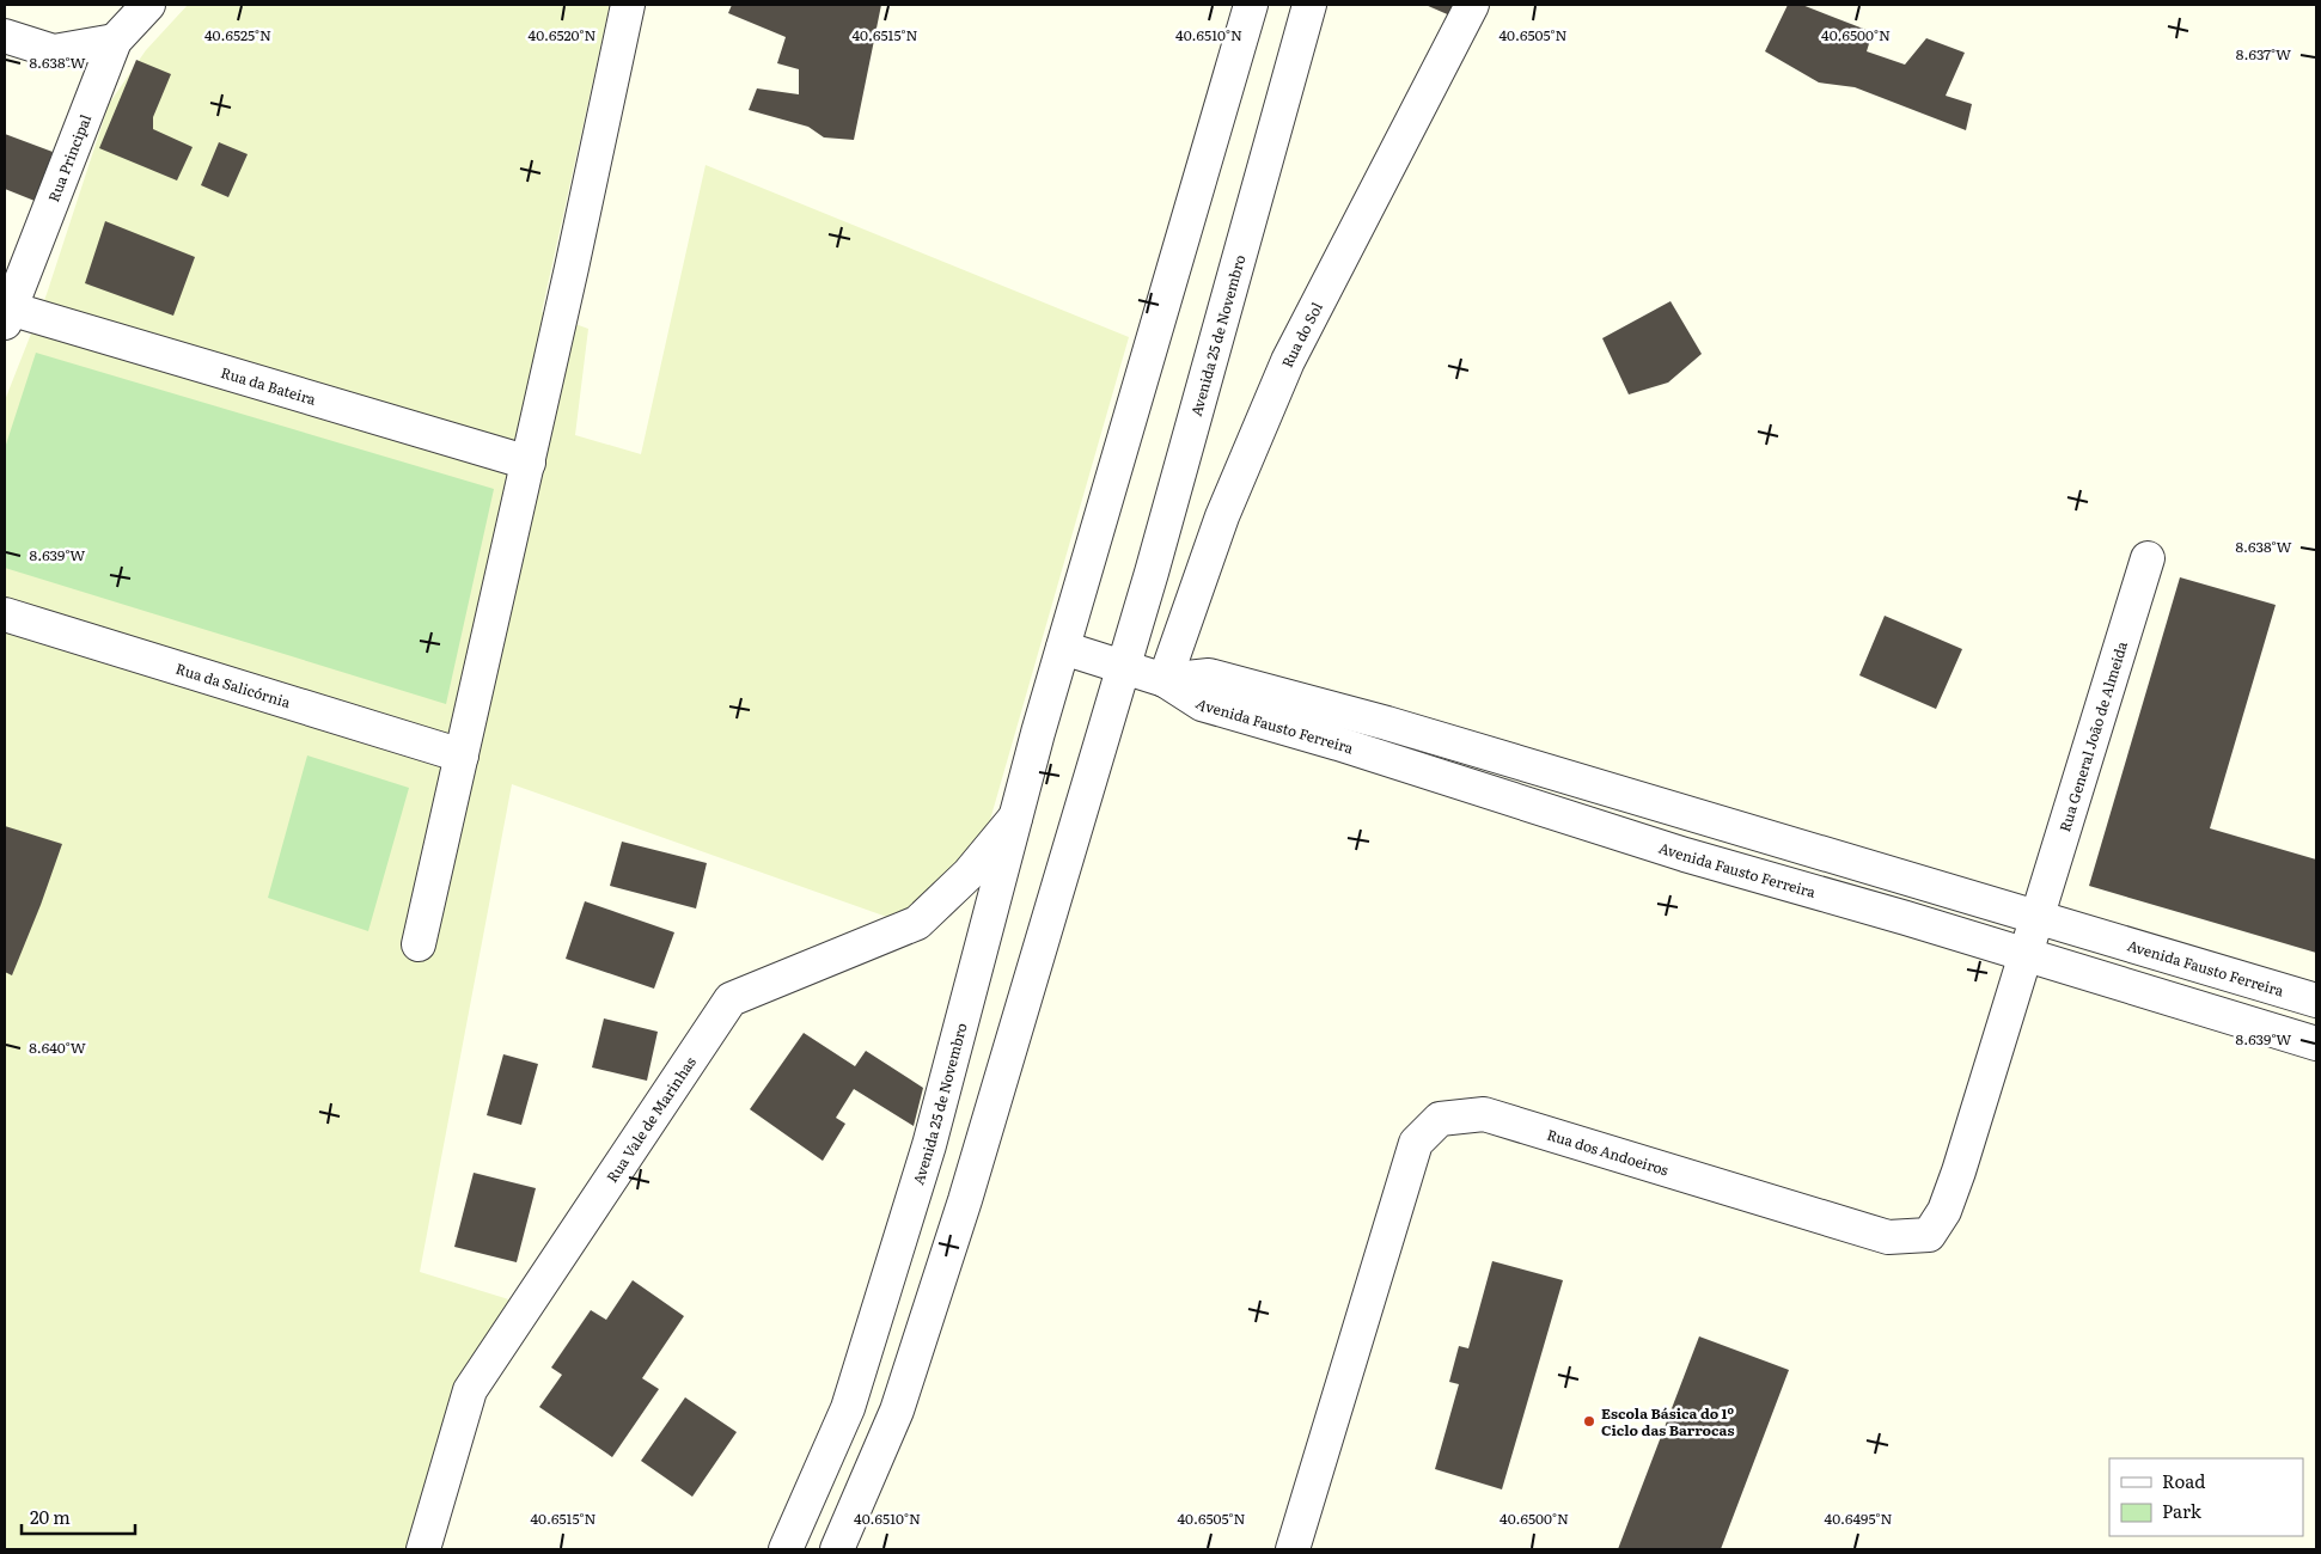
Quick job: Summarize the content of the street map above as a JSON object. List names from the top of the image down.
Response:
{
  "streets": {
    "street": [
      "Rua Principal",
      "Rua do Sol",
      "Avenida 25 de Novembro",
      "Rua da Bateira",
      "Rua da Salicórnia",
      "Avenida Fausto Ferreira",
      "Rua General João de Almeida",
      "Rua Vale de Marinhas",
      "Rua dos Andoeiros"
    ]
  },
  "crossings": [
    ["Rua Principal", "Rua da Bateira"],
    ["Rua do Sol", "Avenida Fausto Ferreira"],
    ["Avenida 25 de Novembro", "Avenida Fausto Ferreira"],
    ["Avenida 25 de Novembro", "Rua Vale de Marinhas"],
    ["Avenida Fausto Ferreira", "Rua General João de Almeida"],
    ["Avenida Fausto Ferreira", "Rua dos Andoeiros"],
    ["Rua General João de Almeida", "Rua dos Andoeiros"]
  ],
  "places": ["Escola Básica do 1º Ciclo das Barrocas"],
  "legend": ["Road", "Park"],
  "scale_bar": "20 m",
  "coordinates": [
    "40.6525°N",
    "40.6520°N",
    "40.6515°N",
    "40.6510°N",
    "40.6505°N",
    "40.6500°N",
    "8.637°W",
    "8.638°W",
    "8.639°W",
    "8.640°W",
    "40.6495°N"
  ]
}
